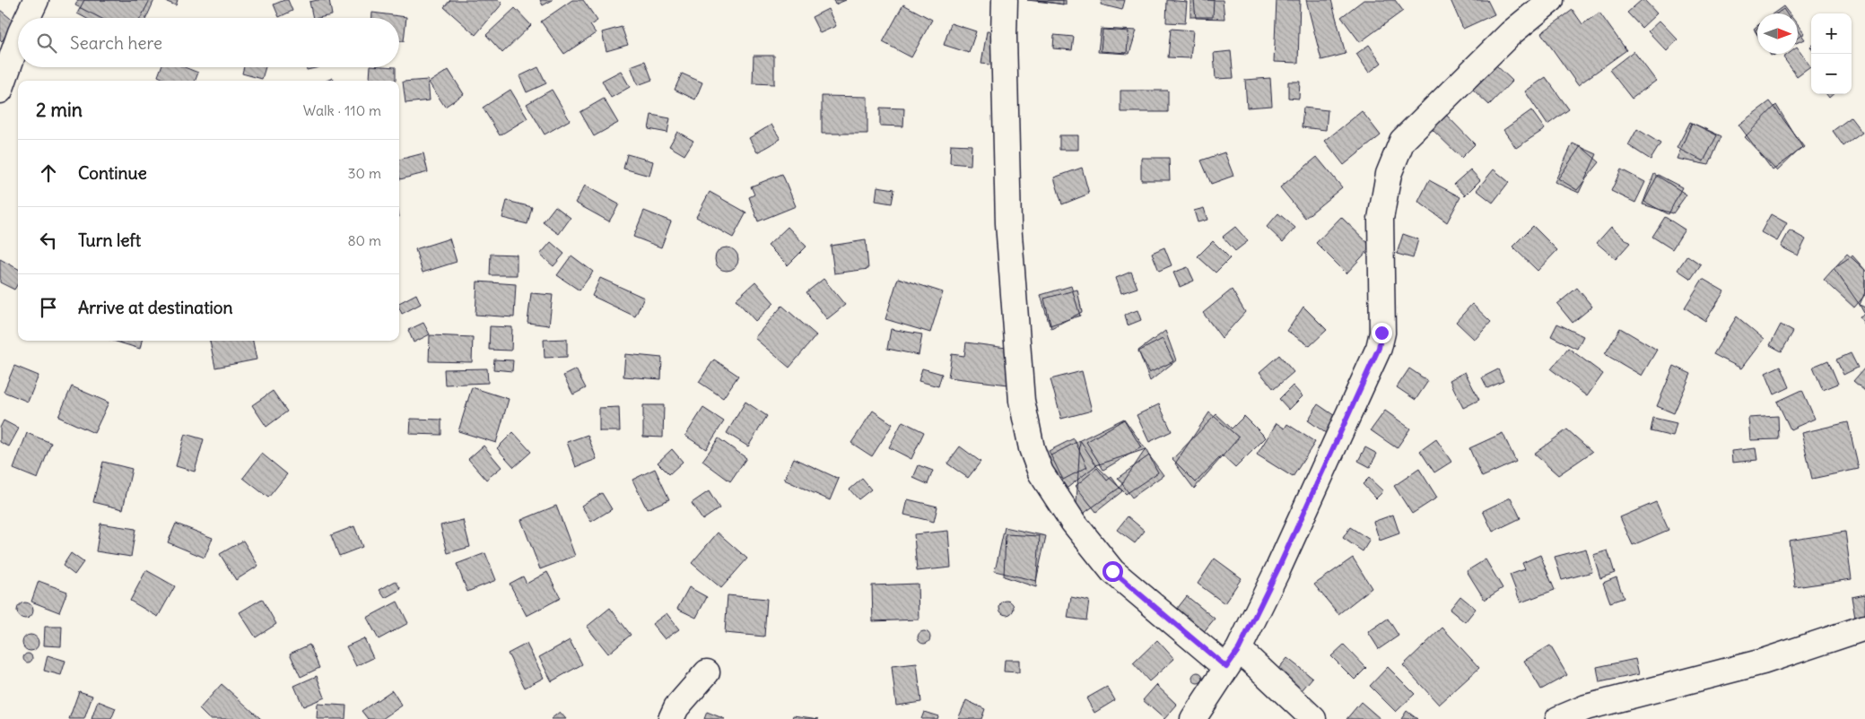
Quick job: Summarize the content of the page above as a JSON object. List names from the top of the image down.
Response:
{
  "north": "right",
  "page": {
    "map_buttons": ["+", "−"],
    "search": "Search here",
    "heading": ["2 min", "Walk · 110 m"],
    "list": [
      ["Continue", "30 m"],
      ["Turn left", "80 m"],
      "Arrive at destination"
    ]
  }
}
